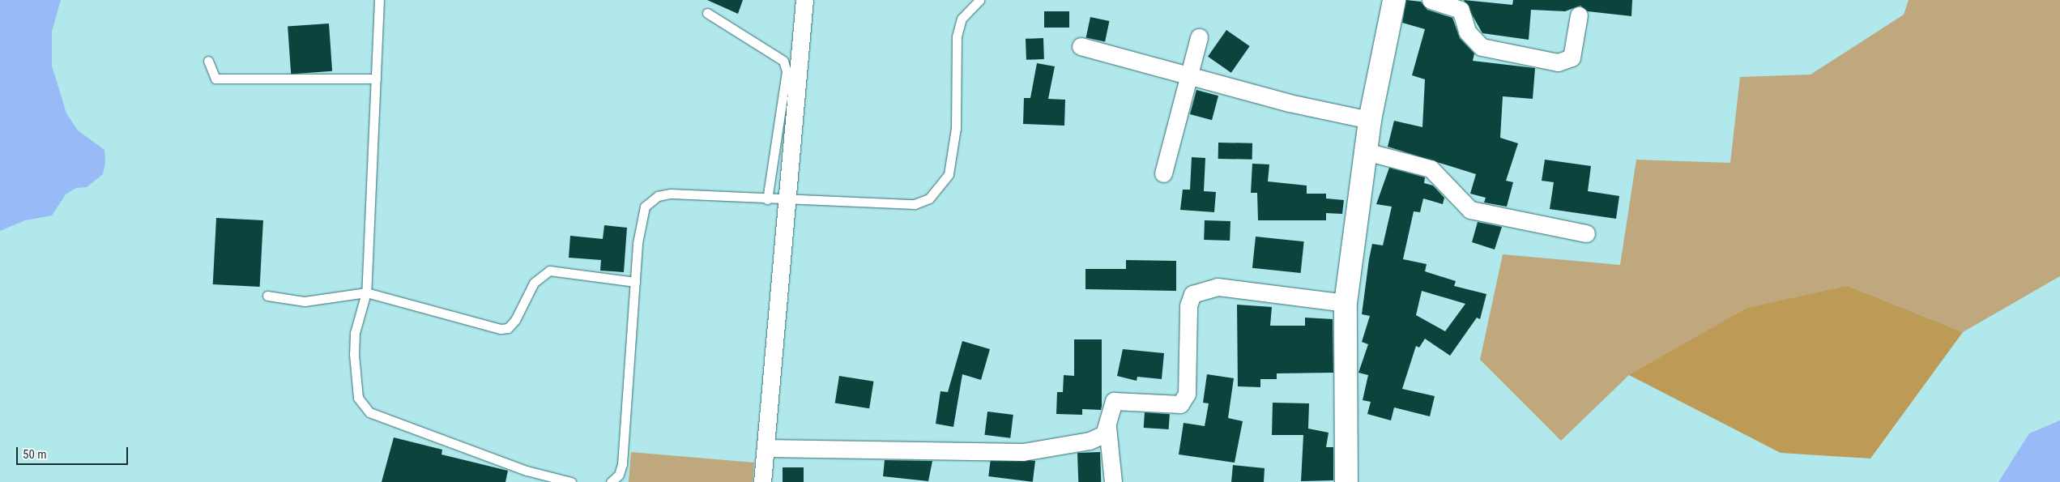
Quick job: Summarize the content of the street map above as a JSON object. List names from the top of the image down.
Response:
{
  "scale_bar": "50 m"
}
